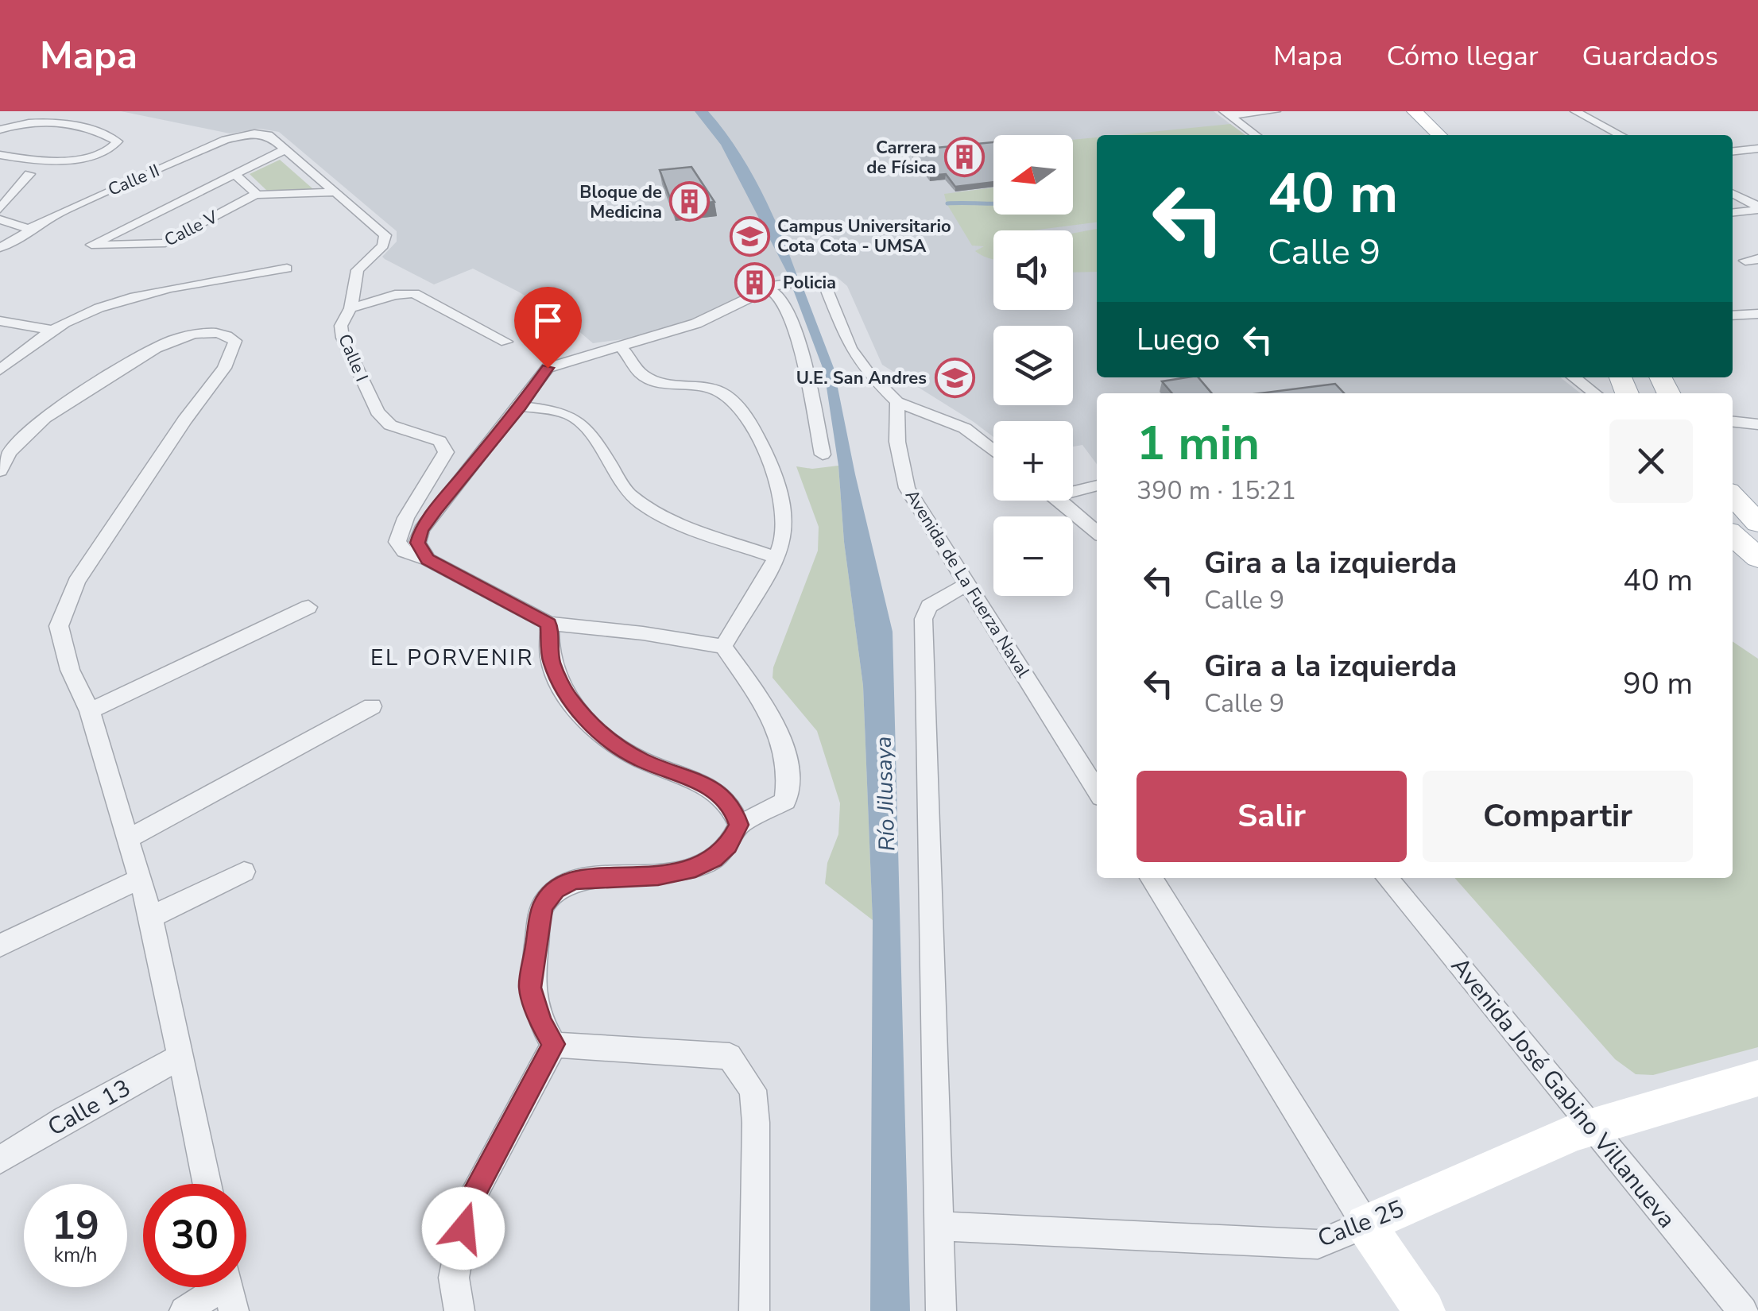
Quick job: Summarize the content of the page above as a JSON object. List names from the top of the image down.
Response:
{
  "streets": {
    "street": [
      "Calle II",
      "Calle V",
      "Calle I",
      "Avenida de La Fuerza Naval",
      "Avenida José Gabino Villanueva",
      "Calle 13",
      "Calle 25"
    ]
  },
  "crossings": [
    ["Calle II", "Calle I"],
    ["Avenida José Gabino Villanueva", "Calle 25"]
  ],
  "districts": ["EL PORVENIR"],
  "water": ["Río Jilusaya"],
  "places": {
    "building": ["Carrera de Física", "Bloque de Medicina", "Policia"],
    "school or university": ["Campus Universitario Cota Cota - UMSA", "U.E. San Andres"]
  },
  "north": "left",
  "page": {
    "header": "Mapa",
    "nav": ["Mapa", "Cómo llegar", "Guardados"],
    "map_buttons": ["+", "−"],
    "turn": ["40 m", "Calle 9"],
    "then": "Luego",
    "heading": ["1 min", "390 m · 15:21"],
    "list": [
      {
        "name": "Gira a la izquierda",
        "note": "Calle 9",
        "value": "40 m"
      },
      {
        "name": "Gira a la izquierda",
        "note": "Calle 9",
        "value": "90 m"
      }
    ],
    "buttons": ["Salir", "Compartir"],
    "speed": "19 km/h",
    "limit": "30"
  }
}
